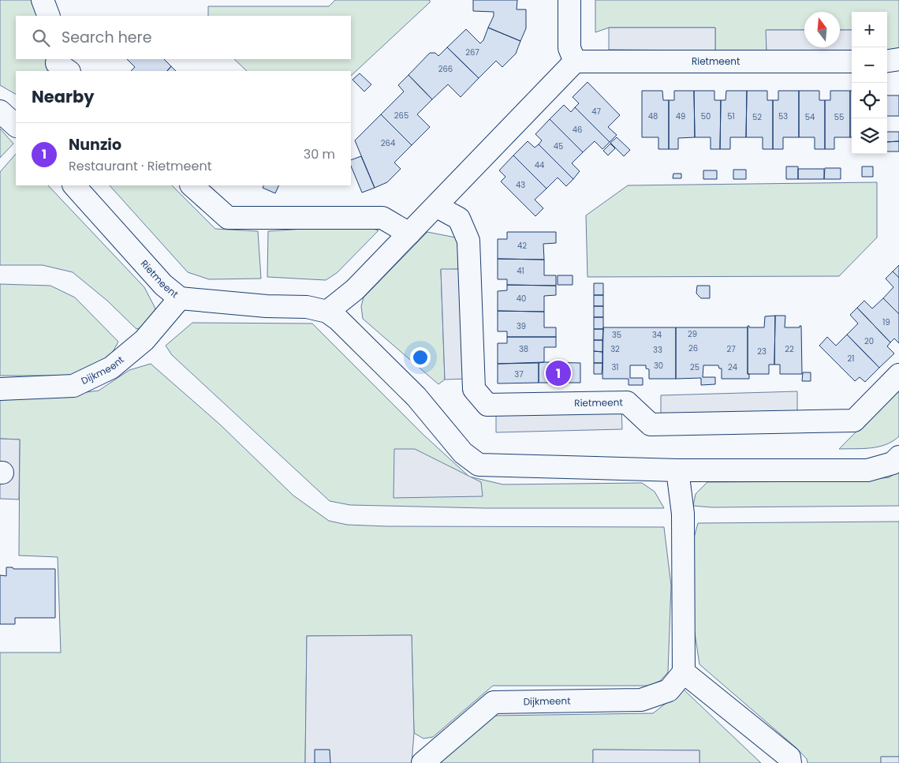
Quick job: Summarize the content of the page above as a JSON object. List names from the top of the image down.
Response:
{
  "streets": {
    "street": ["Rietmeent", "Dijkmeent"]
  },
  "crossings": [
    ["Rietmeent", "Dijkmeent"]
  ],
  "house_numbers": [
    "267",
    "266",
    "47",
    "265",
    "48",
    "49",
    "50",
    "51",
    "53",
    "52",
    "54",
    "55",
    "46",
    "264",
    "45",
    "44",
    "43",
    "42",
    "41",
    "40",
    "19",
    "39",
    "29",
    "35",
    "34",
    "20",
    "26",
    "38",
    "32",
    "27",
    "22",
    "33",
    "23",
    "21",
    "30",
    "31",
    "25",
    "24",
    "37"
  ],
  "north": "top",
  "page": {
    "map_buttons": ["+", "−"],
    "search": "Search here",
    "heading": "Nearby",
    "list": [
      {
        "mark": "1",
        "name": "Nunzio",
        "note": "Restaurant · Rietmeent",
        "value": "30 m"
      }
    ],
    "pins": "1"
  }
}
